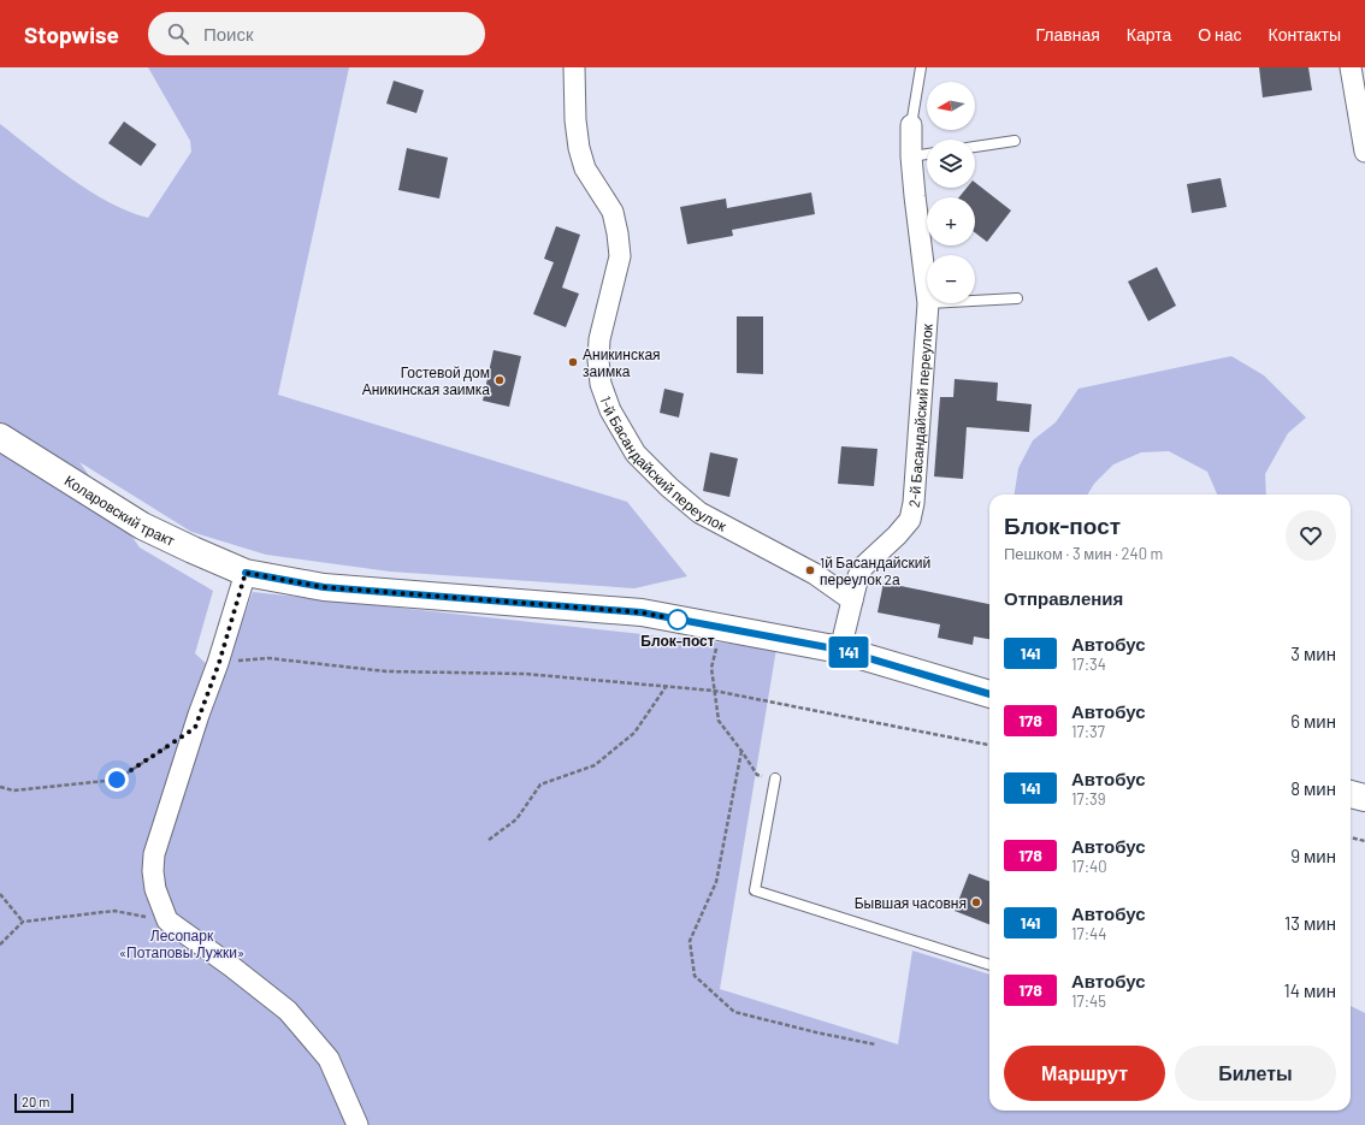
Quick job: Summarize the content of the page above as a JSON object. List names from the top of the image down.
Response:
{
  "streets": {
    "street": ["2-й Басандайский переулок", "1-й Басандайский переулок", "Коларовский тракт"]
  },
  "crossings": [
    ["2-й Басандайский переулок", "1-й Басандайский переулок"]
  ],
  "parks": ["Лесопарк «Потаповы Лужки»"],
  "places": [
    "Аникинская заимка",
    "Гостевой дом Аникинская заимка",
    "1й Басандайский переулок 2а",
    "Блок-пост",
    "Бывшая часовня"
  ],
  "lines": ["bus line 141"],
  "scale_bar": "20 m",
  "north": "left",
  "page": {
    "header": "Stopwise",
    "search": "Поиск",
    "nav": [
      "Главная",
      "Карта",
      "О нас",
      "Контакты"
    ],
    "on_map": "141",
    "map_buttons": ["+", "−"],
    "heading": [
      ["Блок-пост", "Пешком · 3 мин · 240 m"],
      "Отправления"
    ],
    "list": [
      {
        "mark": "141",
        "name": "Автобус",
        "note": "17:34",
        "value": "3 мин"
      },
      {
        "mark": "178",
        "name": "Автобус",
        "note": "17:37",
        "value": "6 мин"
      },
      {
        "mark": "141",
        "name": "Автобус",
        "note": "17:39",
        "value": "8 мин"
      },
      {
        "mark": "178",
        "name": "Автобус",
        "note": "17:40",
        "value": "9 мин"
      },
      {
        "mark": "141",
        "name": "Автобус",
        "note": "17:44",
        "value": "13 мин"
      },
      {
        "mark": "178",
        "name": "Автобус",
        "note": "17:45",
        "value": "14 мин"
      }
    ],
    "buttons": ["Маршрут", "Билеты"],
    "scale": "20 m"
  }
}
